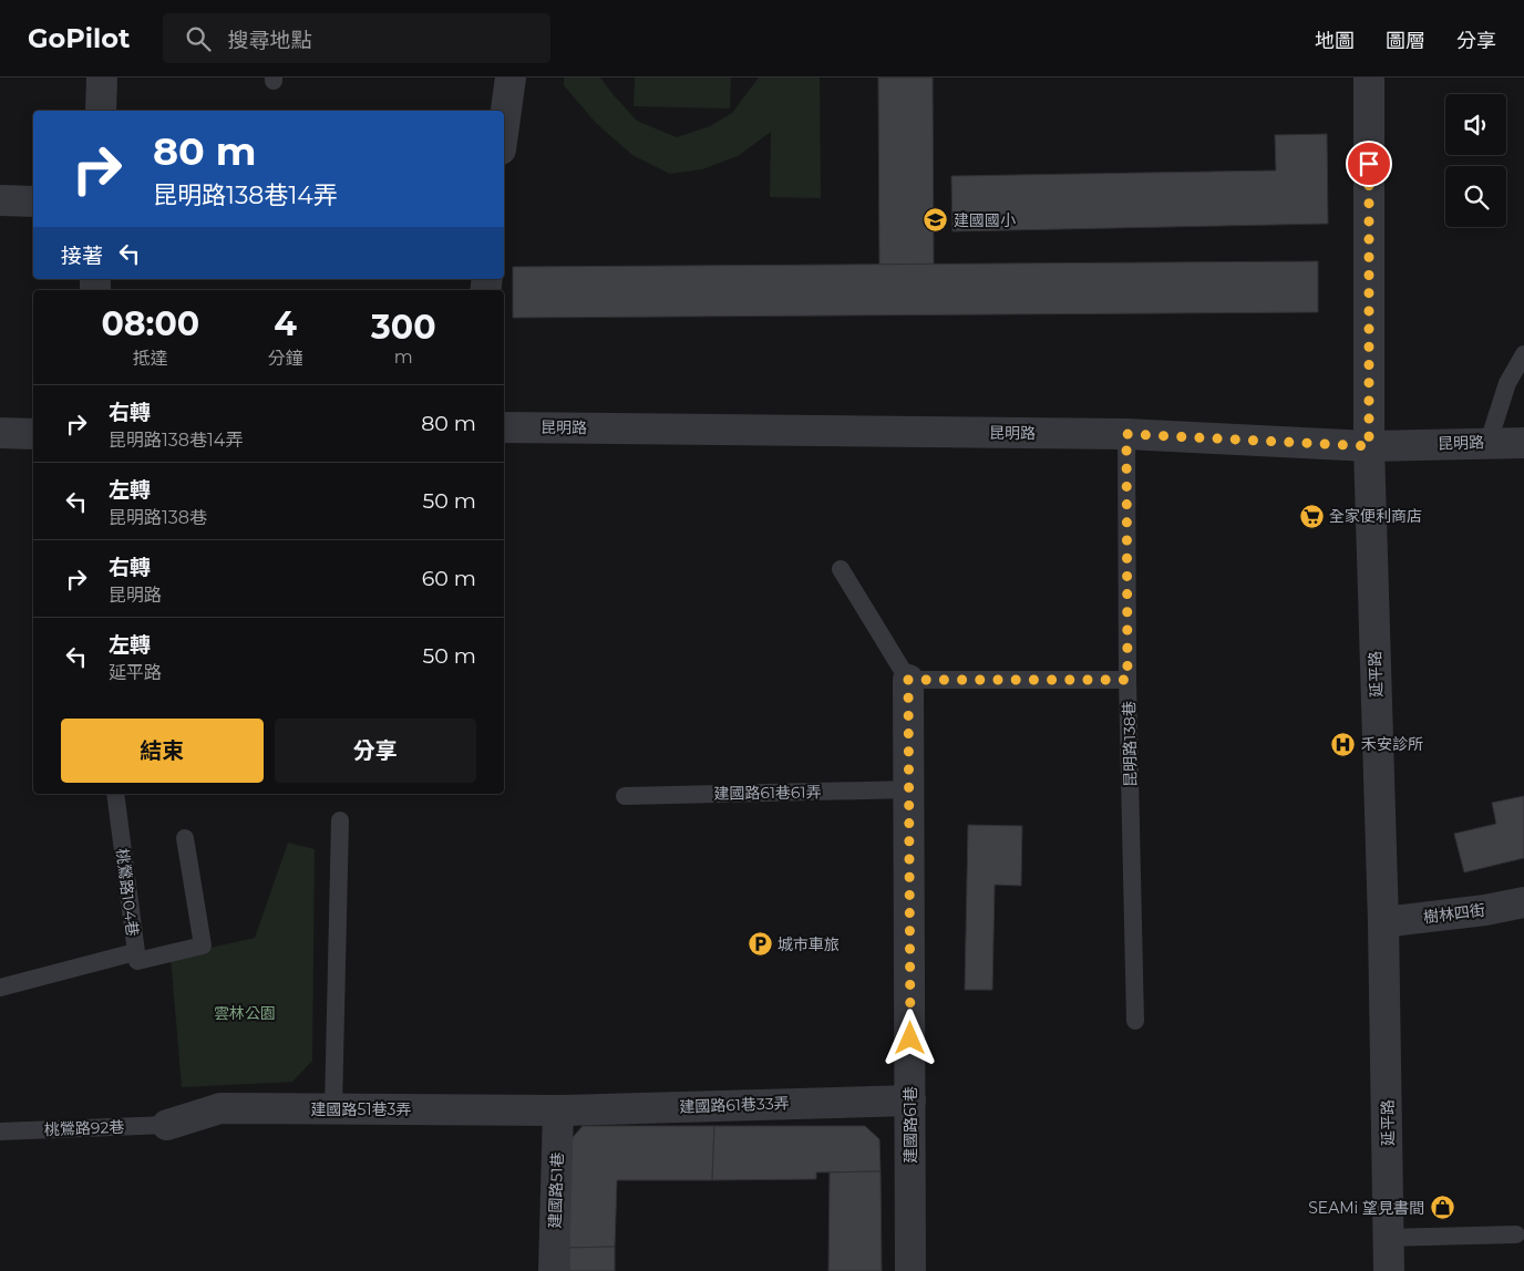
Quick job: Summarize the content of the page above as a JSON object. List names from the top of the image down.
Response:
{
  "streets": {
    "street": [
      "昆明路",
      "延平路",
      "樹林四街",
      "建國路61巷33弄",
      "建國路51巷3弄",
      "建國路61巷",
      "建國路51巷"
    ],
    "lane": [
      "昆明路138巷",
      "建國路61巷61弄",
      "桃鶯路104巷",
      "桃鶯路92巷"
    ]
  },
  "crossings": [
    ["昆明路", "延平路"],
    ["昆明路", "昆明路138巷"],
    ["延平路", "樹林四街"],
    ["建國路61巷61弄", "建國路61巷"],
    ["建國路61巷33弄", "建國路51巷3弄"],
    ["建國路61巷33弄", "建國路61巷"],
    ["建國路61巷33弄", "建國路51巷"],
    ["建國路51巷3弄", "桃鶯路92巷"],
    ["建國路51巷3弄", "建國路51巷"]
  ],
  "parks": ["雲林公園"],
  "places": {
    "school or university": ["建國國小"],
    "supermarket": ["全家便利商店"],
    "hospital": ["禾安診所"],
    "parking": ["城市車旅"],
    "shop": ["SEAMi 望見書間"]
  },
  "page": {
    "header": "GoPilot",
    "search": "搜尋地點",
    "nav": ["地圖", "圖層", "分享"],
    "turn": ["80 m", "昆明路138巷14弄"],
    "then": "接著",
    "eta": [
      "08:00",
      "抵達",
      "4",
      "分鐘",
      "300",
      "m"
    ],
    "list": [
      {
        "name": "右轉",
        "note": "昆明路138巷14弄",
        "value": "80 m"
      },
      {
        "name": "左轉",
        "note": "昆明路138巷",
        "value": "50 m"
      },
      {
        "name": "右轉",
        "note": "昆明路",
        "value": "60 m"
      },
      {
        "name": "左轉",
        "note": "延平路",
        "value": "50 m"
      }
    ],
    "buttons": ["結束", "分享"]
  }
}
